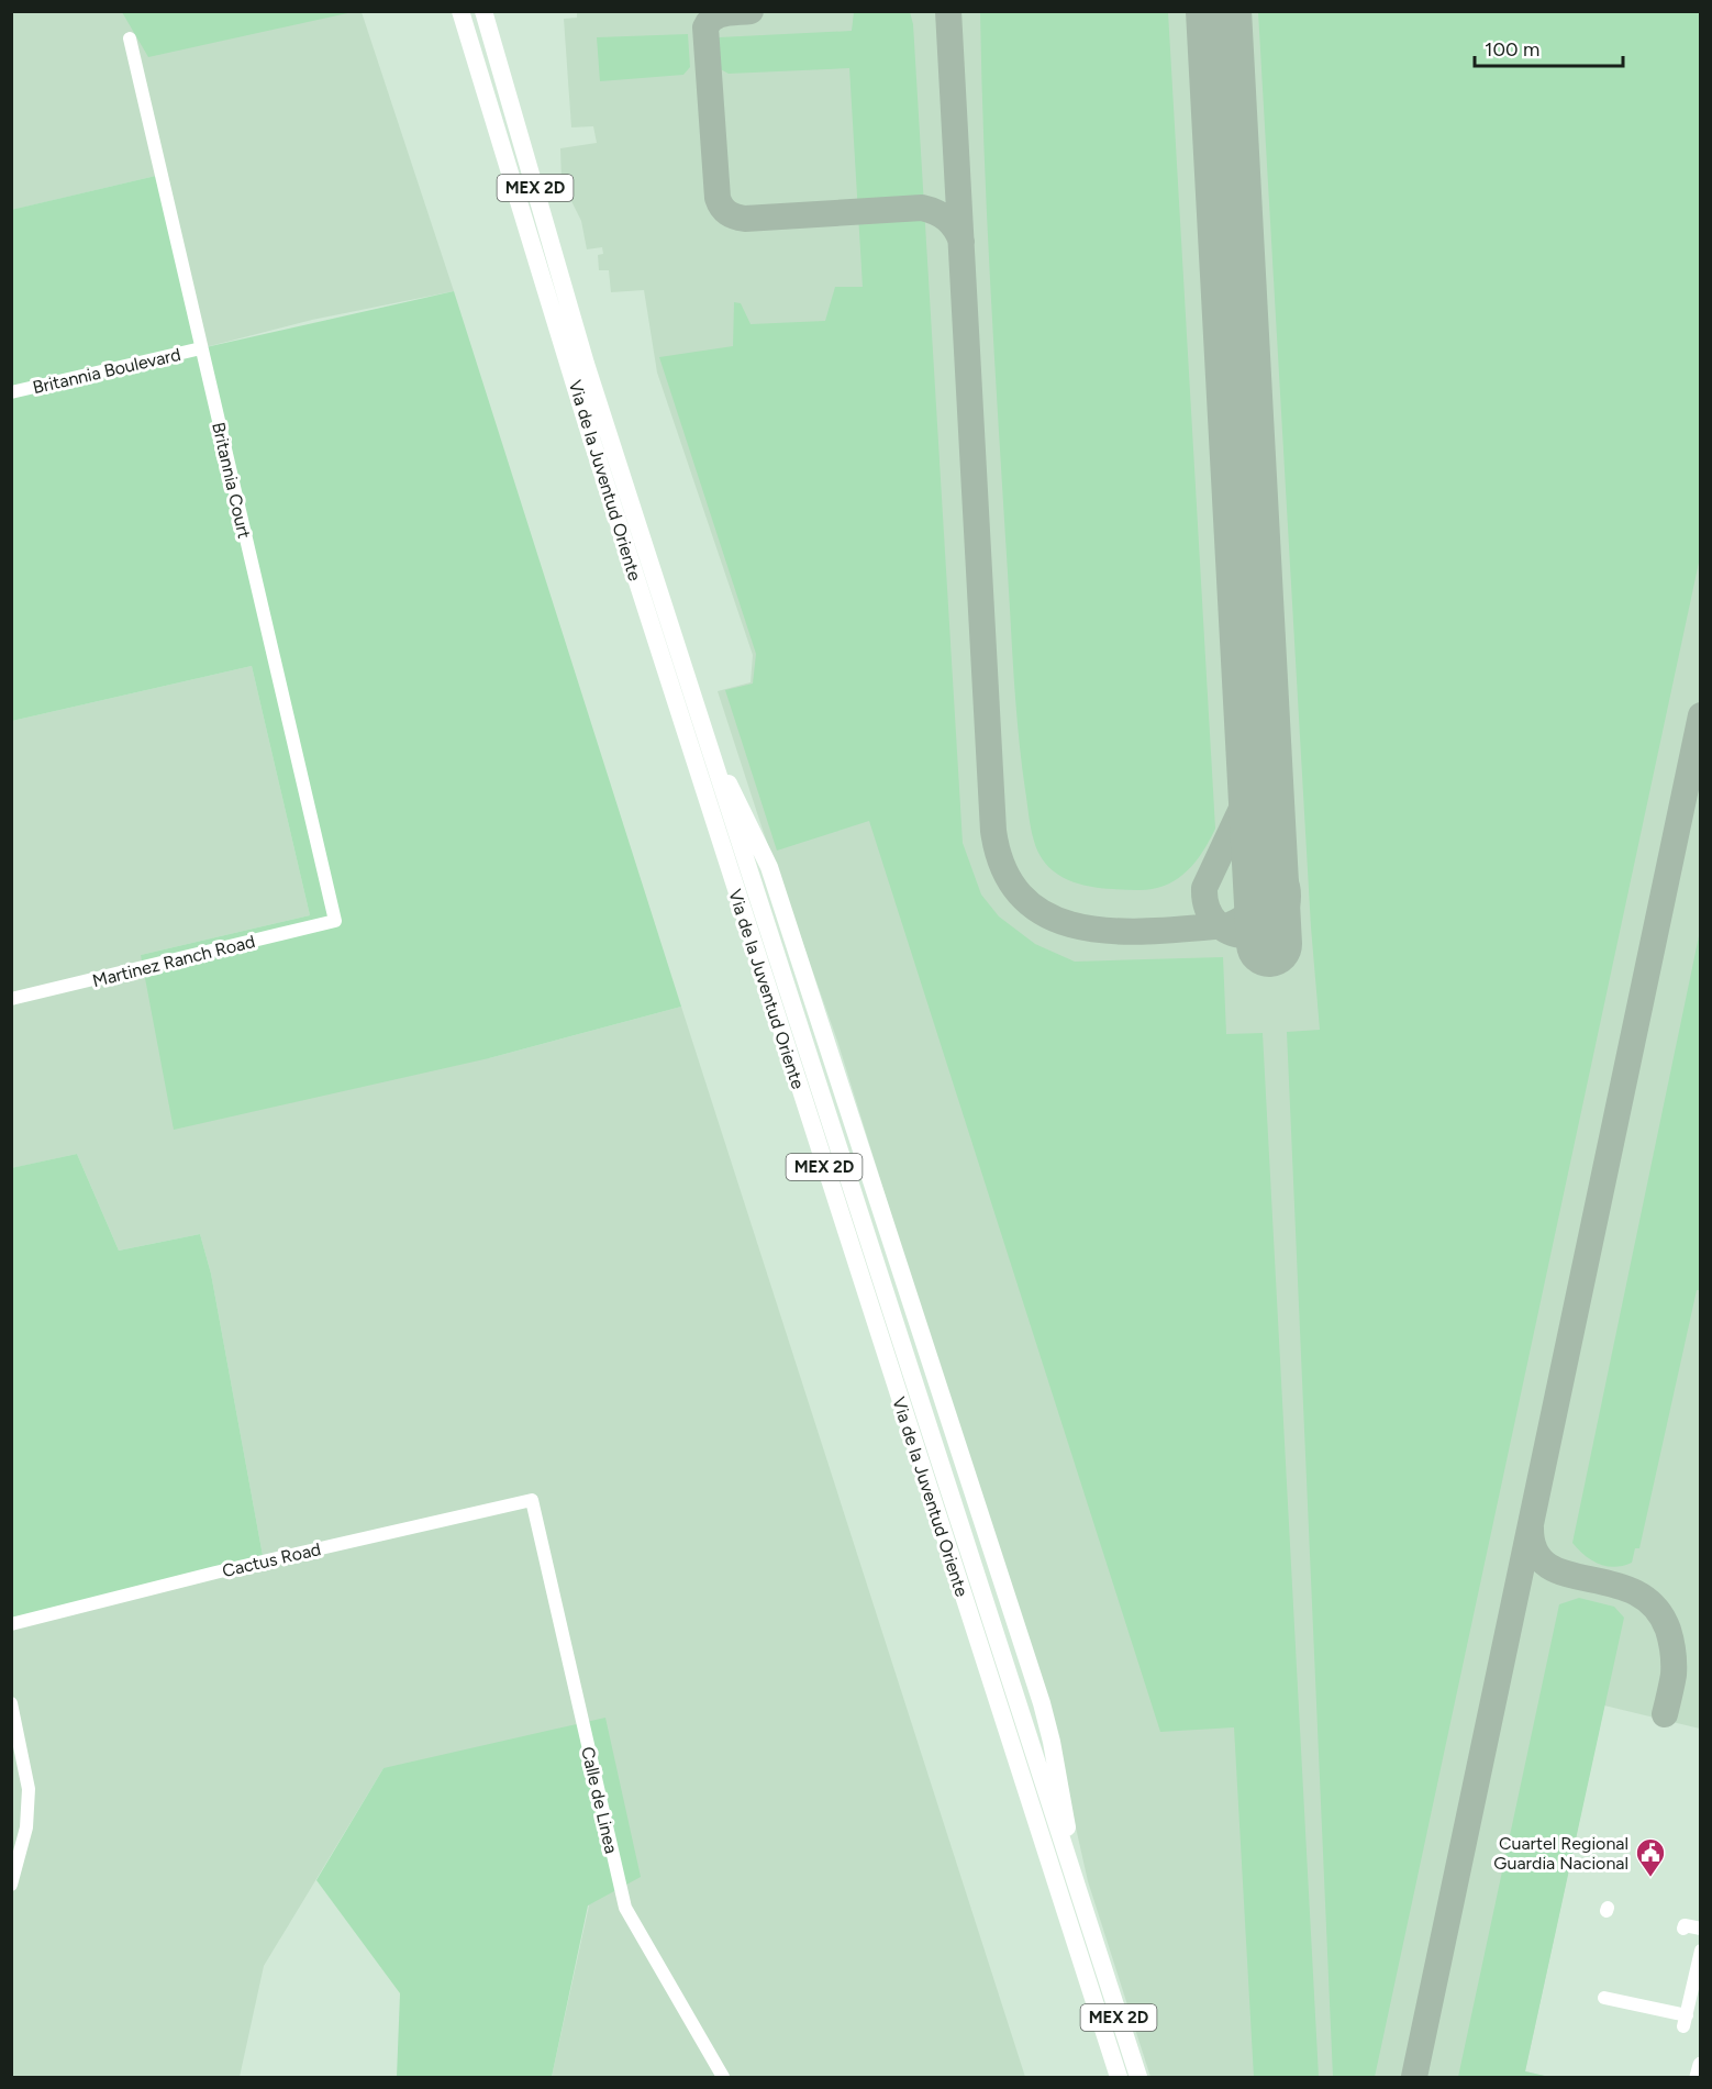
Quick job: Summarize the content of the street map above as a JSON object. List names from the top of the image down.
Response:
{
  "streets": {
    "highway": ["MEX 2D", "Via de la Juventud Oriente"],
    "street": [
      "Britannia Boulevard",
      "Britannia Court",
      "Martinez Ranch Road",
      "Cactus Road",
      "Calle de Linea"
    ]
  },
  "crossings": [
    ["Britannia Boulevard", "Britannia Court"],
    ["Britannia Court", "Martinez Ranch Road"],
    ["Cactus Road", "Calle de Linea"]
  ],
  "places": {
    "public building": ["Cuartel Regional Guardia Nacional"]
  },
  "scale_bar": "100 m"
}
